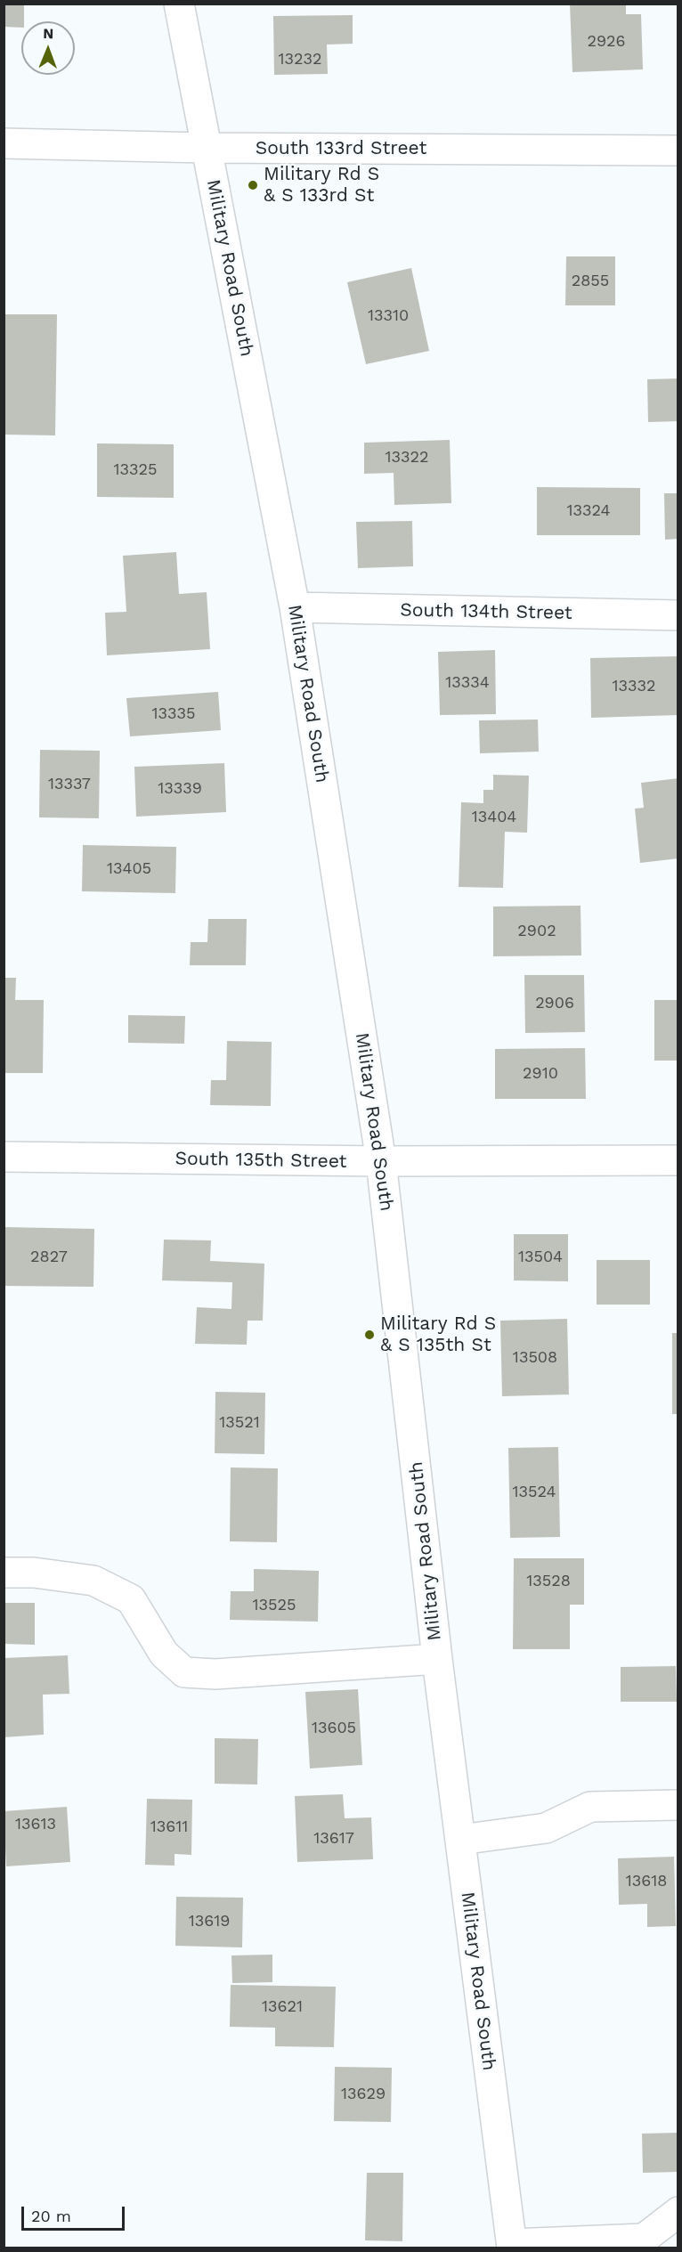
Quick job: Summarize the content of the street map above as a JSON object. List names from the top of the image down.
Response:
{
  "streets": {
    "street": [
      "South 133rd Street",
      "Military Road South",
      "South 134th Street",
      "South 135th Street"
    ]
  },
  "crossings": [
    ["South 133rd Street", "Military Road South"],
    ["Military Road South", "South 134th Street"],
    ["Military Road South", "South 135th Street"]
  ],
  "places": ["Military Rd S & S 133rd St", "Military Rd S & S 135th St"],
  "house_numbers": [
    "2926",
    "13232",
    "2855",
    "13310",
    "13322",
    "13325",
    "13324",
    "13334",
    "13332",
    "13335",
    "13337",
    "13339",
    "13404",
    "13405",
    "2902",
    "2906",
    "2910",
    "2827",
    "13504",
    "13508",
    "13521",
    "13524",
    "13528",
    "13525",
    "13605",
    "13613",
    "13611",
    "13617",
    "13618",
    "13619",
    "13621",
    "13629"
  ],
  "scale_bar": "20 m",
  "north": "top"
}
